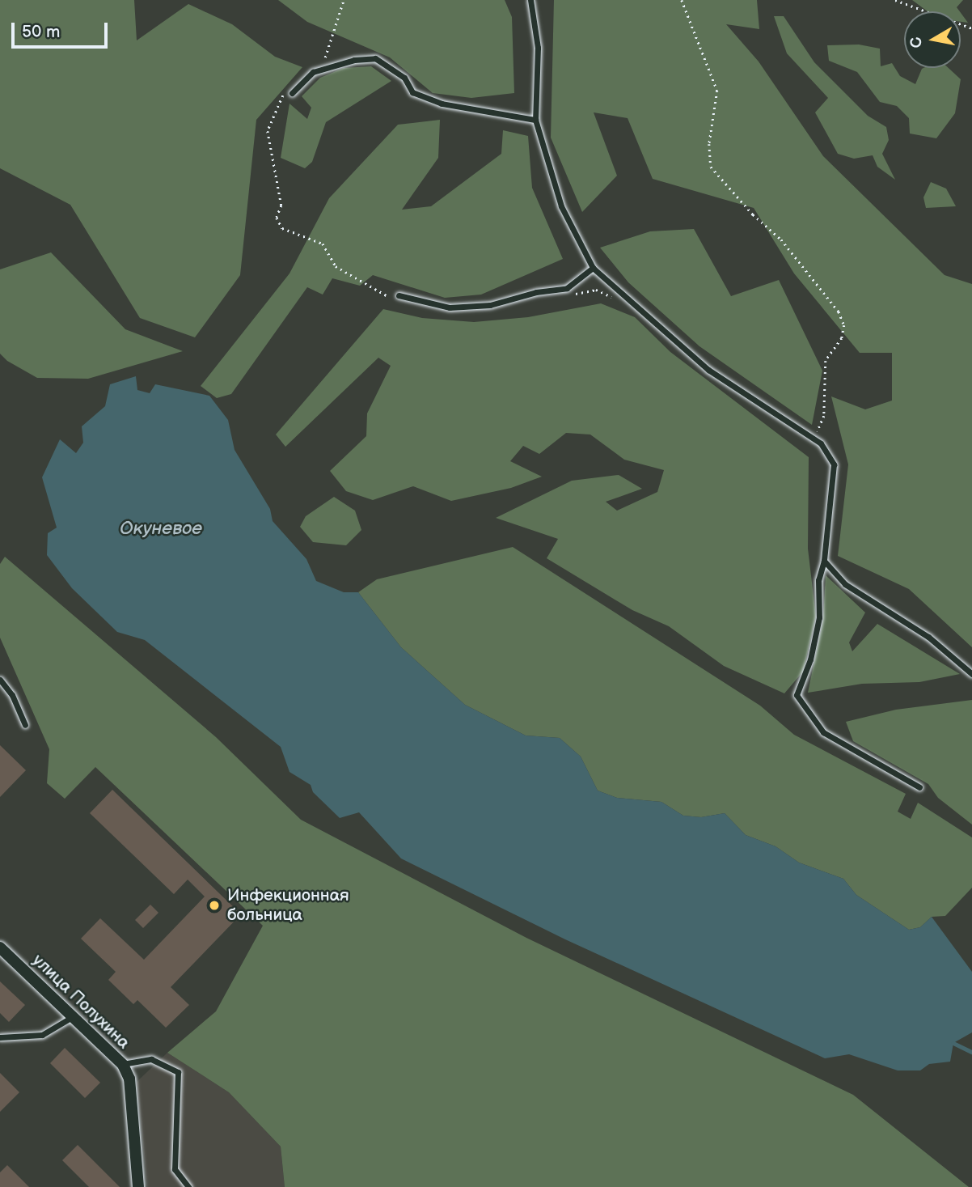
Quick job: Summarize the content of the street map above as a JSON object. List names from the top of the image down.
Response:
{
  "streets": {
    "street": ["улица Полухина"]
  },
  "water": ["Окуневое"],
  "places": ["Инфекционная больница"],
  "scale_bar": "50 m",
  "north": "left"
}
